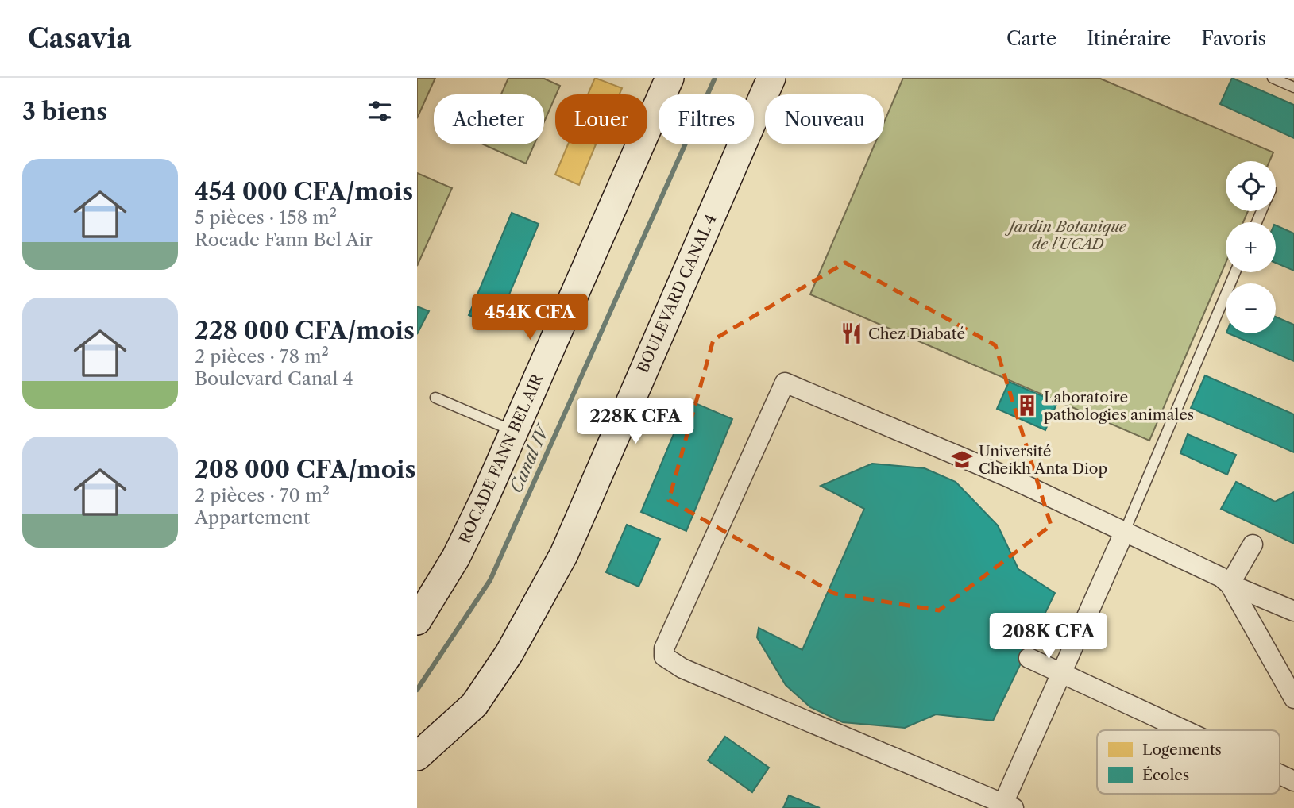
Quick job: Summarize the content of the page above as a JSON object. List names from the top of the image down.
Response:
{
  "streets": {
    "main road": ["BOULEVARD CANAL 4", "ROCADE FANN BEL AIR"]
  },
  "water": ["Canal IV"],
  "parks": ["Jardin Botanique de l'UCAD"],
  "places": {
    "restaurant": ["Chez Diabaté"],
    "building": ["Laboratoire pathologies animales"],
    "school or university": ["Université Cheikh Anta Diop"]
  },
  "legend": ["Logements", "Écoles"],
  "page": {
    "header": "Casavia",
    "nav": ["Carte", "Itinéraire", "Favoris"],
    "heading": "3 biens",
    "chip": [
      "Acheter",
      "Louer",
      "Filtres",
      "Nouveau"
    ],
    "list": [
      {
        "name": "454 000 CFA/mois",
        "note": "5 pièces · 158 m² · Rocade Fann Bel Air"
      },
      {
        "name": "228 000 CFA/mois",
        "note": "2 pièces · 78 m² · Boulevard Canal 4"
      },
      {
        "name": "208 000 CFA/mois",
        "note": "2 pièces · 70 m² · Appartement"
      }
    ],
    "map_buttons": ["+", "−"],
    "price": ["454K CFA", "228K CFA", "208K CFA"]
  }
}
